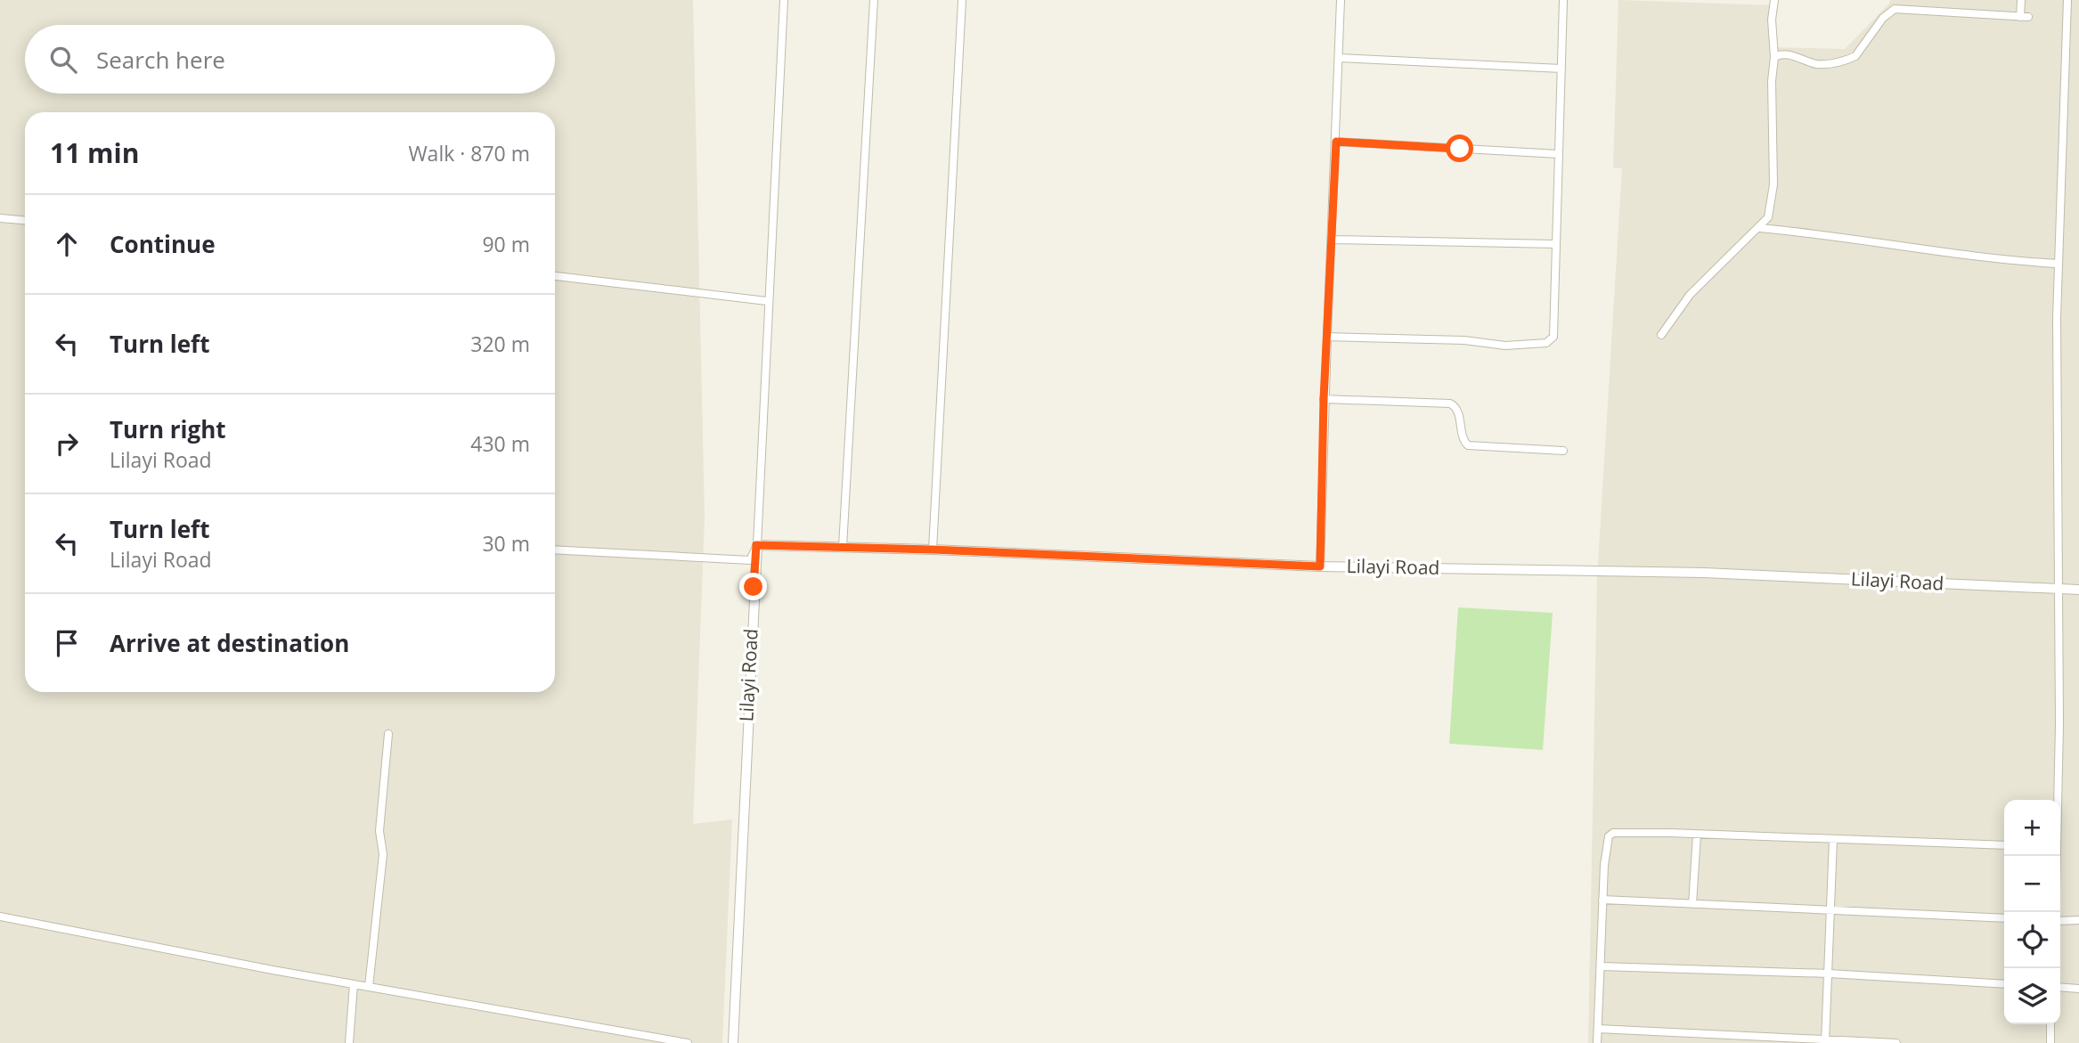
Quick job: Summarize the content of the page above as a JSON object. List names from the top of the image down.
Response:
{
  "streets": {
    "street": ["Lilayi Road"]
  },
  "page": {
    "search": "Search here",
    "heading": ["11 min", "Walk · 870 m"],
    "list": [
      ["Continue", "90 m"],
      ["Turn left", "320 m"],
      ["Turn right", "Lilayi Road", "430 m"],
      ["Turn left", "Lilayi Road", "30 m"],
      "Arrive at destination"
    ],
    "map_buttons": ["+", "−"]
  }
}
